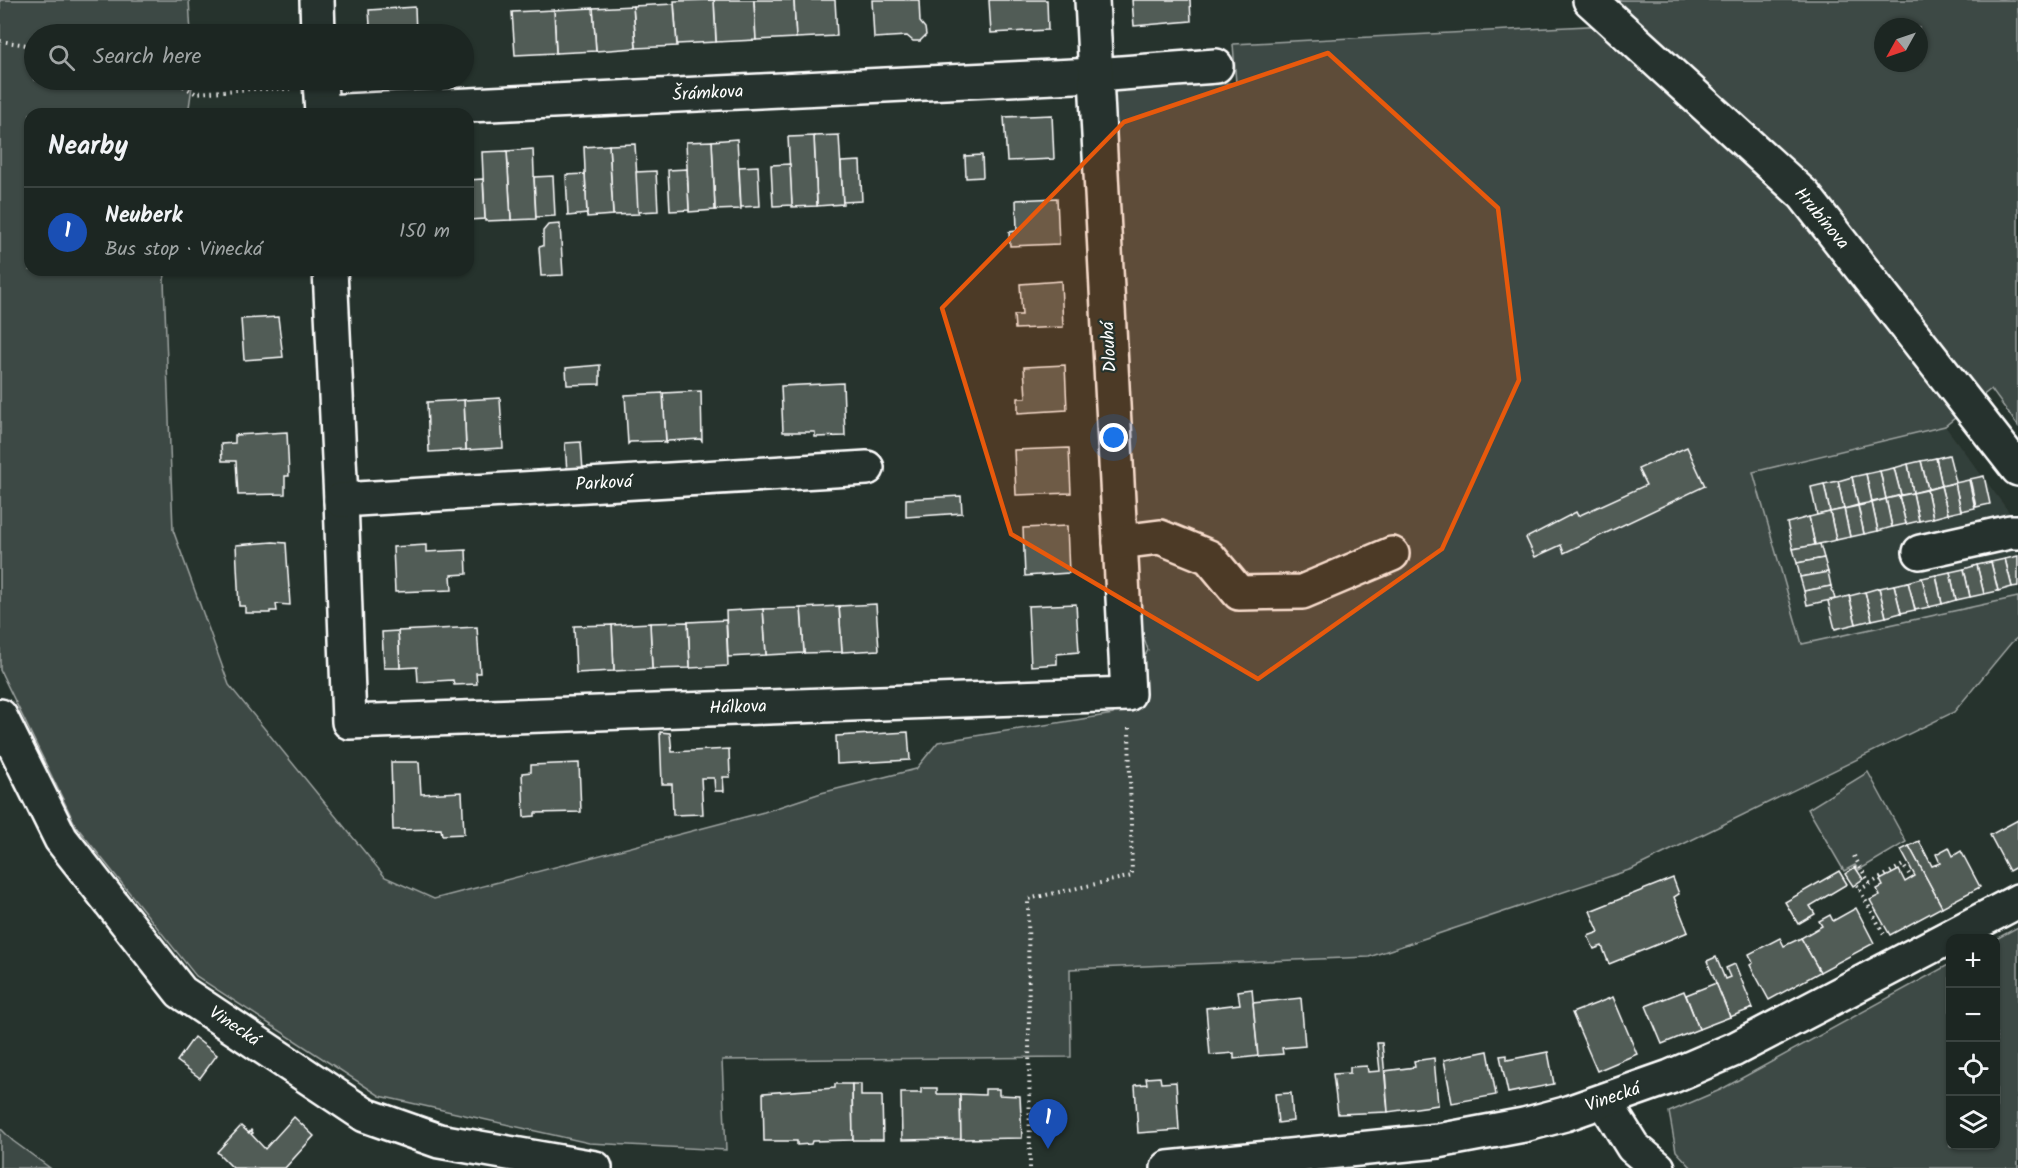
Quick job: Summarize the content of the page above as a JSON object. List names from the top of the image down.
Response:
{
  "streets": {
    "street": [
      "Šrámkova",
      "Hrubínova",
      "Dlouhá",
      "Parková",
      "Hálkova",
      "Vinecká"
    ]
  },
  "crossings": [
    ["Šrámkova", "Dlouhá"],
    ["Dlouhá", "Hálkova"],
    ["Parková", "Hálkova"]
  ],
  "north": "bottom left",
  "page": {
    "search": "Search here",
    "heading": "Nearby",
    "list": [
      {
        "mark": "1",
        "name": "Neuberk",
        "note": "Bus stop · Vinecká",
        "value": "150 m"
      }
    ],
    "map_buttons": ["+", "−"],
    "pins": "1"
  }
}
